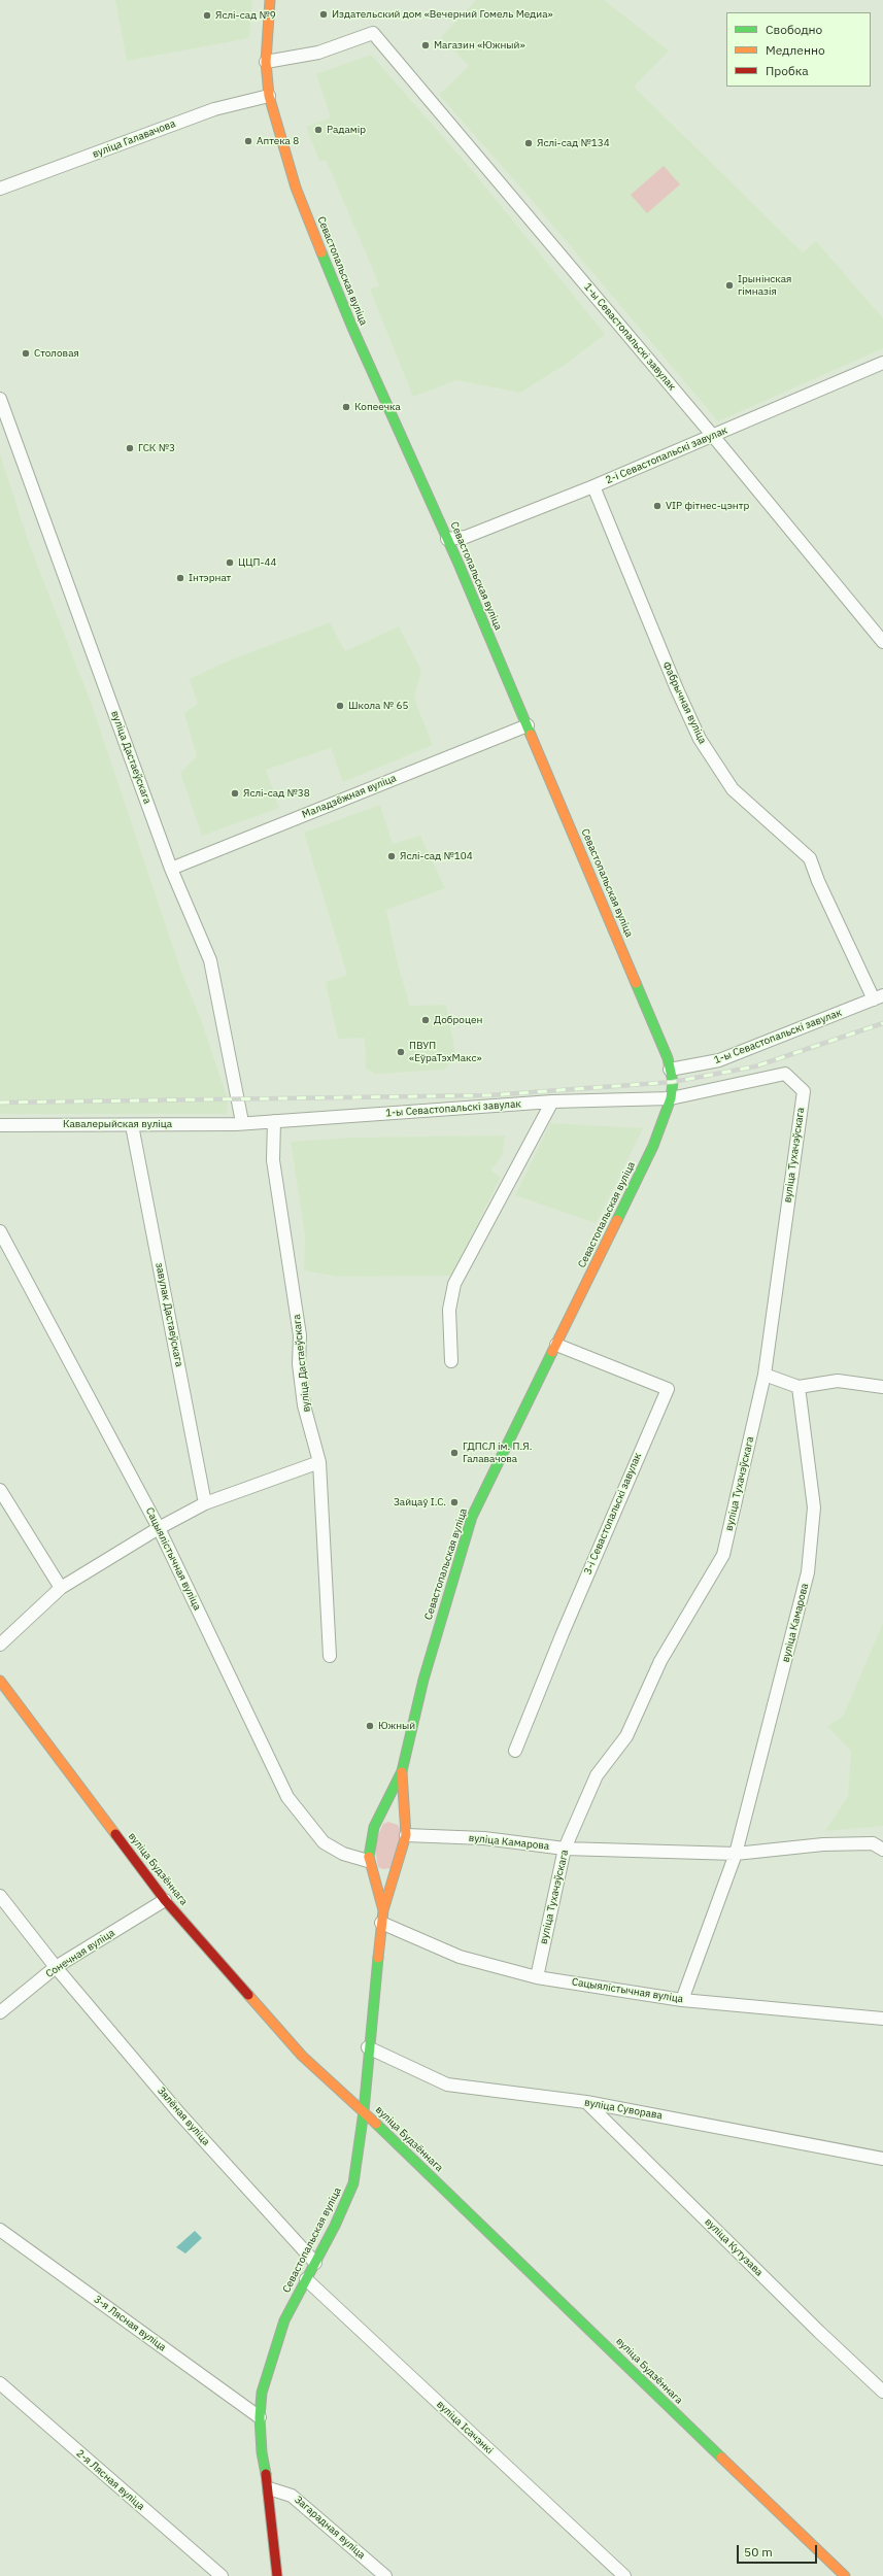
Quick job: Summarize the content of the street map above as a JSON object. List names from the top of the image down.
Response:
{
  "streets": {
    "street": [
      "вуліца Галавачова",
      "Севастопальская вуліца",
      "1-ы Севастопальскі завулак",
      "2-і Севастопальскі завулак",
      "Фабрычная вуліца",
      "вуліца Дастаеўскага",
      "Маладзёжная вуліца",
      "Кавалерыйская вуліца",
      "вуліца Тухачэўскага",
      "завулак Дастаеўскага",
      "3-і Севастопальскі завулак",
      "Сацыялістычная вуліца",
      "вуліца Камарова",
      "вуліца Будзённага",
      "Сонечная вуліца",
      "вуліца Суворава",
      "Зялёная вуліца",
      "вуліца Кутузава",
      "3-я Лясная вуліца",
      "вуліца Ісачэнкі",
      "2-я Лясная вуліца",
      "Загарадная вуліца"
    ]
  },
  "crossings": [
    ["вуліца Галавачова", "Севастопальская вуліца"],
    ["Севастопальская вуліца", "1-ы Севастопальскі завулак"],
    ["Севастопальская вуліца", "2-і Севастопальскі завулак"],
    ["Севастопальская вуліца", "Маладзёжная вуліца"],
    ["Севастопальская вуліца", "вуліца Тухачэўскага"],
    ["Севастопальская вуліца", "3-і Севастопальскі завулак"],
    ["Севастопальская вуліца", "Сацыялістычная вуліца"],
    ["Севастопальская вуліца", "вуліца Камарова"],
    ["Севастопальская вуліца", "вуліца Будзённага"],
    ["Севастопальская вуліца", "вуліца Суворава"],
    ["Севастопальская вуліца", "Зялёная вуліца"],
    ["Севастопальская вуліца", "3-я Лясная вуліца"],
    ["Севастопальская вуліца", "вуліца Ісачэнкі"],
    ["Севастопальская вуліца", "Загарадная вуліца"],
    ["1-ы Севастопальскі завулак", "2-і Севастопальскі завулак"],
    ["1-ы Севастопальскі завулак", "Фабрычная вуліца"],
    ["1-ы Севастопальскі завулак", "вуліца Дастаеўскага"],
    ["1-ы Севастопальскі завулак", "Кавалерыйская вуліца"],
    ["1-ы Севастопальскі завулак", "вуліца Тухачэўскага"],
    ["2-і Севастопальскі завулак", "Фабрычная вуліца"],
    ["вуліца Дастаеўскага", "Маладзёжная вуліца"],
    ["вуліца Дастаеўскага", "Кавалерыйская вуліца"],
    ["Кавалерыйская вуліца", "завулак Дастаеўскага"],
    ["вуліца Тухачэўскага", "Сацыялістычная вуліца"],
    ["вуліца Тухачэўскага", "вуліца Камарова"],
    ["Сацыялістычная вуліца", "вуліца Камарова"],
    ["вуліца Будзённага", "Сонечная вуліца"],
    ["Сонечная вуліца", "Зялёная вуліца"],
    ["вуліца Суворава", "вуліца Кутузава"]
  ],
  "places": [
    "Издательский дом «Вечерний Гомель Медиа»",
    "Яслі-сад №9",
    "Магазин «Южный»",
    "Радамір",
    "Аптека 8",
    "Яслі-сад №134",
    "Ірынінская гімназія",
    "Столовая",
    "Копеечка",
    "ГСК №3",
    "VIP фітнес-цэнтр",
    "ЦЦП-44",
    "Інтэрнат",
    "Школа № 65",
    "Яслі-сад №38",
    "Яслі-сад №104",
    "Доброцен",
    "ПВУП «ЕўраТэхМакс»",
    "ГДПСЛ ім. П.Я. Галавачова",
    "Зайцаў І.С.",
    "Южный"
  ],
  "legend": ["Свободно", "Медленно", "Пробка"],
  "scale_bar": "50 m"
}
